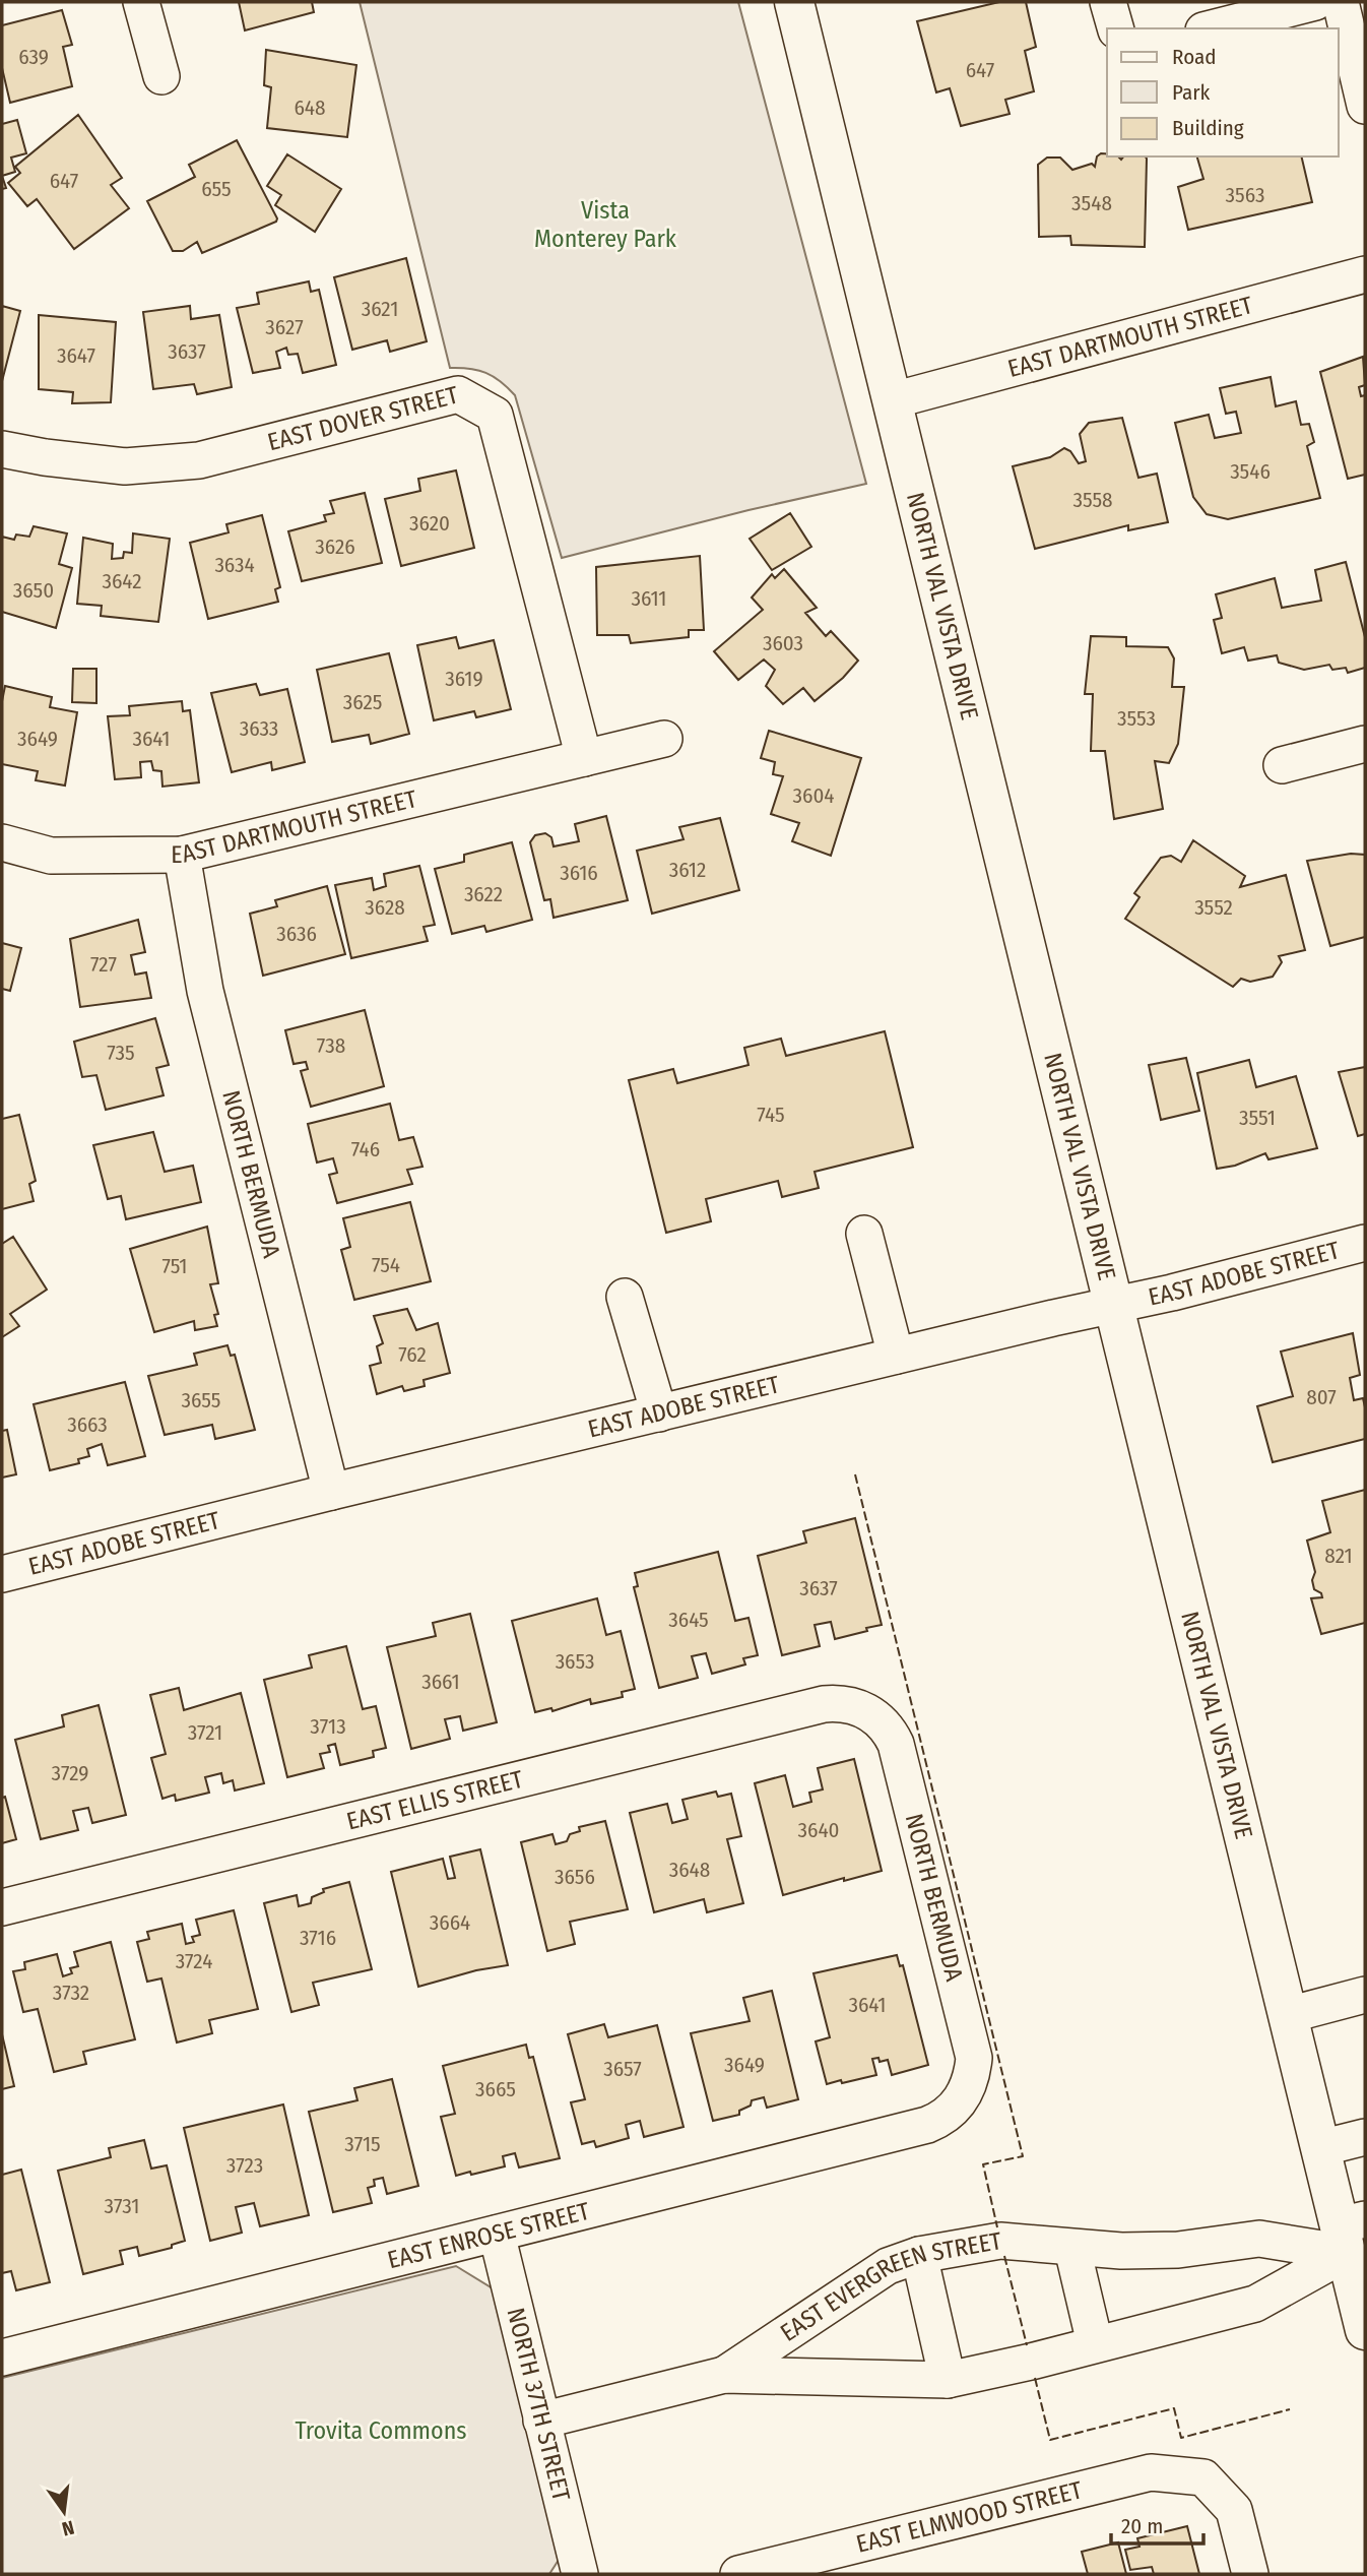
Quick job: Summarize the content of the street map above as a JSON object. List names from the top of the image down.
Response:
{
  "streets": {
    "main road": ["NORTH VAL VISTA DRIVE"],
    "street": [
      "EAST DARTMOUTH STREET",
      "EAST DOVER STREET",
      "NORTH BERMUDA",
      "EAST ADOBE STREET",
      "EAST ELLIS STREET",
      "EAST ENROSE STREET",
      "EAST EVERGREEN STREET",
      "NORTH 37TH STREET",
      "EAST ELMWOOD STREET"
    ]
  },
  "crossings": [
    ["EAST DARTMOUTH STREET", "EAST DOVER STREET"],
    ["EAST DARTMOUTH STREET", "NORTH VAL VISTA DRIVE"],
    ["EAST DARTMOUTH STREET", "NORTH BERMUDA"],
    ["NORTH VAL VISTA DRIVE", "EAST ADOBE STREET"],
    ["NORTH VAL VISTA DRIVE", "EAST EVERGREEN STREET"],
    ["NORTH BERMUDA", "EAST ADOBE STREET"],
    ["NORTH BERMUDA", "EAST ELLIS STREET"],
    ["NORTH BERMUDA", "EAST ENROSE STREET"],
    ["EAST ENROSE STREET", "NORTH 37TH STREET"],
    ["EAST EVERGREEN STREET", "NORTH 37TH STREET"]
  ],
  "parks": ["Vista Monterey Park", "Trovita Commons"],
  "house_numbers": [
    "639",
    "647",
    "648",
    "647",
    "655",
    "3563",
    "3548",
    "3621",
    "3627",
    "3637",
    "3647",
    "3546",
    "3558",
    "3620",
    "3626",
    "3634",
    "3642",
    "3650",
    "3611",
    "3603",
    "3619",
    "3625",
    "3553",
    "3633",
    "3649",
    "3641",
    "3604",
    "3612",
    "3616",
    "3622",
    "3628",
    "3552",
    "3636",
    "727",
    "738",
    "735",
    "745",
    "3551",
    "746",
    "754",
    "751",
    "762",
    "807",
    "3655",
    "3663",
    "821",
    "3637",
    "3645",
    "3653",
    "3661",
    "3713",
    "3721",
    "3729",
    "3640",
    "3648",
    "3656",
    "3664",
    "3716",
    "3724",
    "3732",
    "3641",
    "3649",
    "3657",
    "3665",
    "3715",
    "3723",
    "3731"
  ],
  "legend": ["Road", "Park", "Building"],
  "scale_bar": "20 m",
  "north": "bottom"
}
